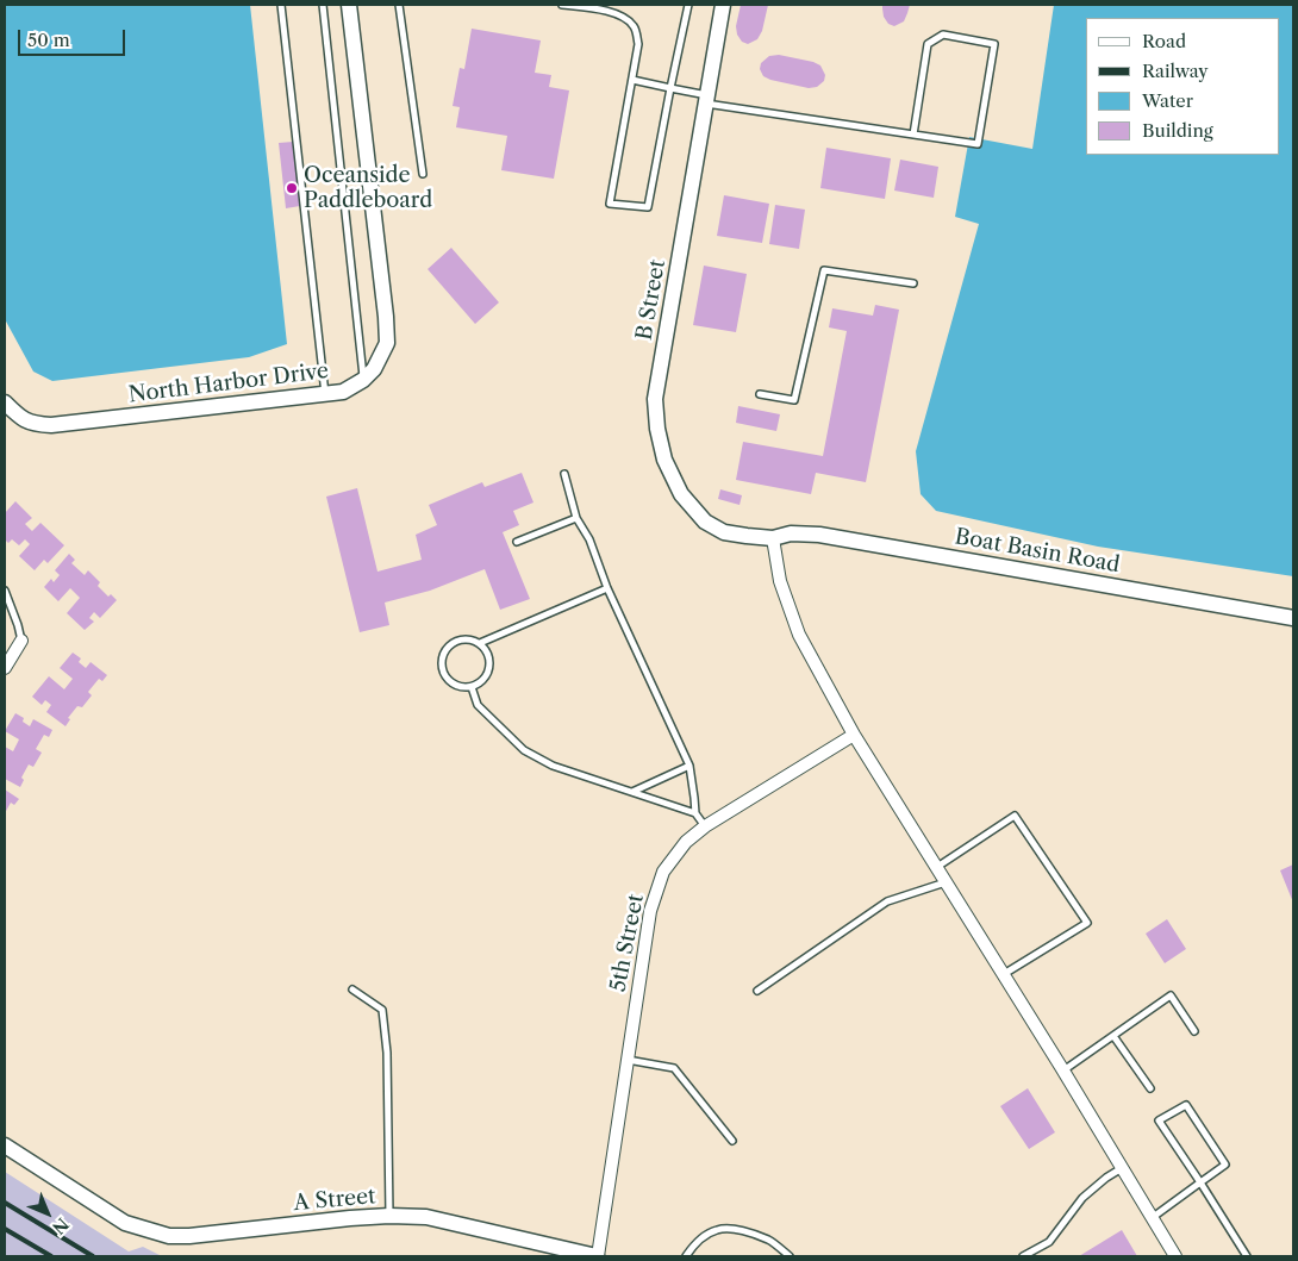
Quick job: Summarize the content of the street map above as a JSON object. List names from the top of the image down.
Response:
{
  "streets": {
    "street": [
      "B Street",
      "North Harbor Drive",
      "Boat Basin Road",
      "5th Street",
      "A Street"
    ]
  },
  "crossings": [
    ["B Street", "Boat Basin Road"],
    ["5th Street", "A Street"]
  ],
  "places": ["Oceanside Paddleboard"],
  "legend": [
    "Road",
    "Railway",
    "Water",
    "Building"
  ],
  "scale_bar": "50 m",
  "north": "bottom right"
}
